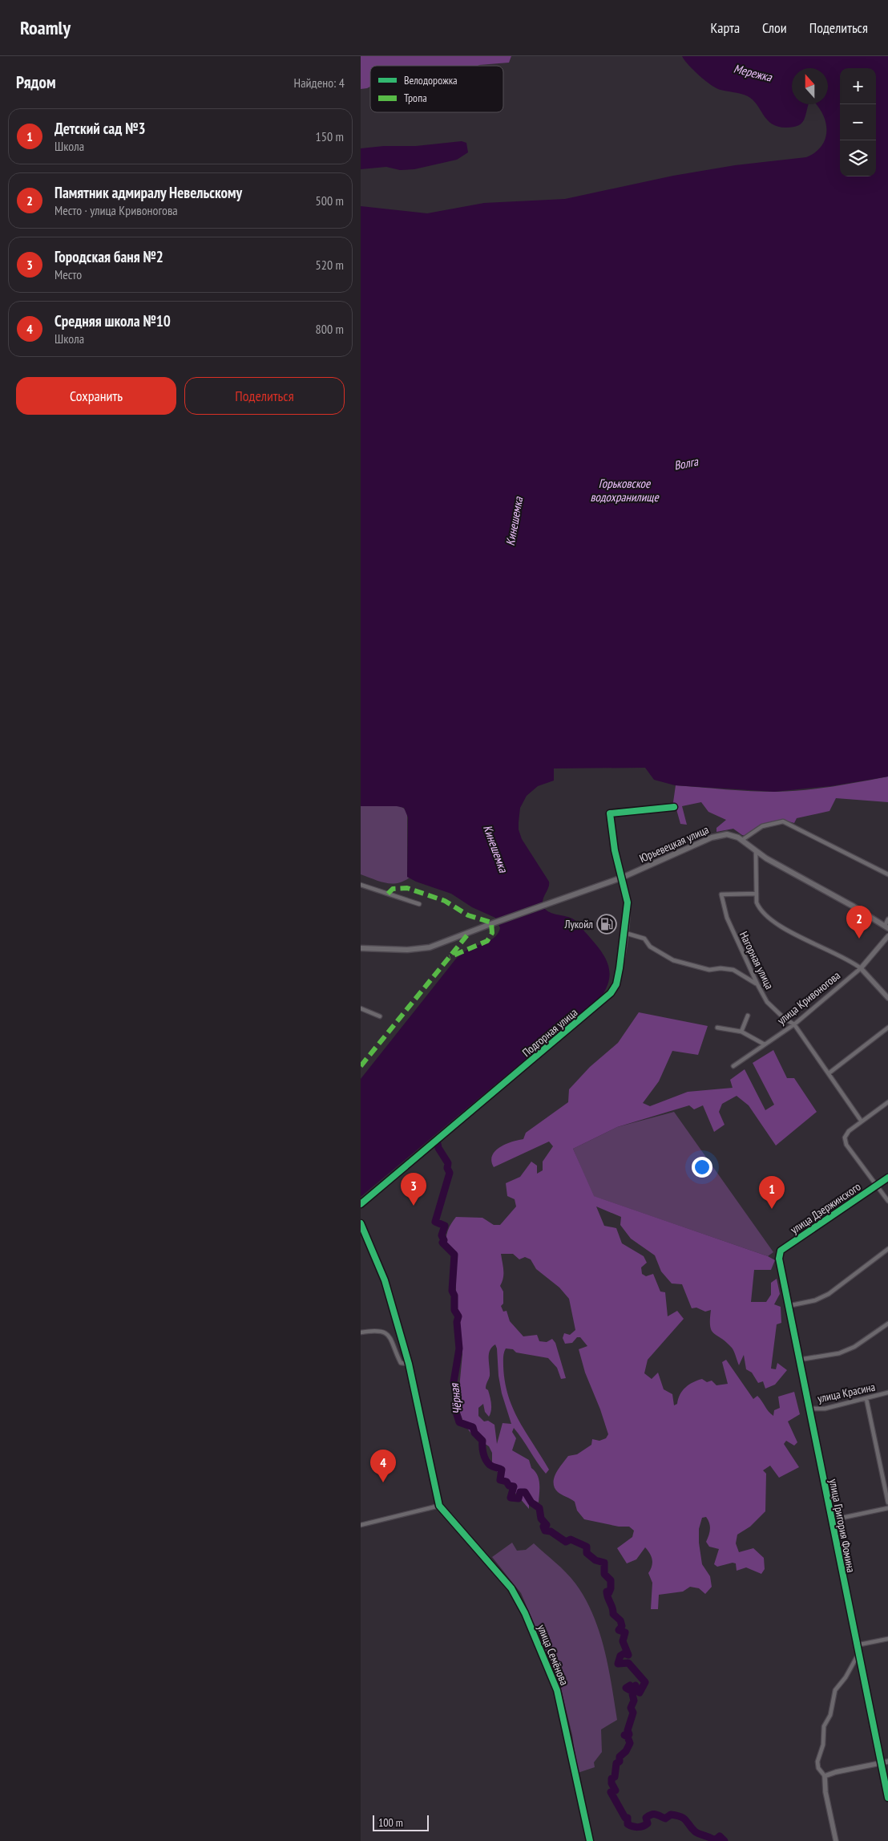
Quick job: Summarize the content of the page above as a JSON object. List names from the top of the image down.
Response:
{
  "streets": {
    "main road": ["Юрьевецкая улица"],
    "street": [
      "Нагорная улица",
      "улица Кривоногова",
      "Подгорная улица",
      "улица Дзержинского",
      "улица Красина",
      "улица Григория Фомина",
      "улица Семёнова"
    ]
  },
  "crossings": [
    ["Юрьевецкая улица", "Подгорная улица"],
    ["Нагорная улица", "улица Кривоногова"],
    ["улица Дзержинского", "улица Григория Фомина"],
    ["улица Красина", "улица Григория Фомина"]
  ],
  "water": [
    "Мережка",
    "Волга",
    "Горьковское водохранилище",
    "Кинешемка",
    "Чёрная"
  ],
  "places": {
    "fuel station": ["Лукойл"]
  },
  "legend": ["Велодорожка", "Тропа"],
  "scale_bar": "100 m",
  "north": "top",
  "page": {
    "header": "Roamly",
    "nav": ["Карта", "Слои", "Поделиться"],
    "heading": ["Рядом", "Найдено: 4"],
    "map_buttons": ["+", "−"],
    "list": [
      {
        "mark": "1",
        "name": "Детский сад №3",
        "note": "Школа",
        "value": "150 m"
      },
      {
        "mark": "2",
        "name": "Памятник адмиралу Невельскому",
        "note": "Место · улица Кривоногова",
        "value": "500 m"
      },
      {
        "mark": "3",
        "name": "Городская баня №2",
        "note": "Место",
        "value": "520 m"
      },
      {
        "mark": "4",
        "name": "Средняя школа №10",
        "note": "Школа",
        "value": "800 m"
      }
    ],
    "buttons": ["Сохранить", "Поделиться"],
    "pins": [
      "2",
      "3",
      "1",
      "4"
    ],
    "scale": "100 m"
  }
}
